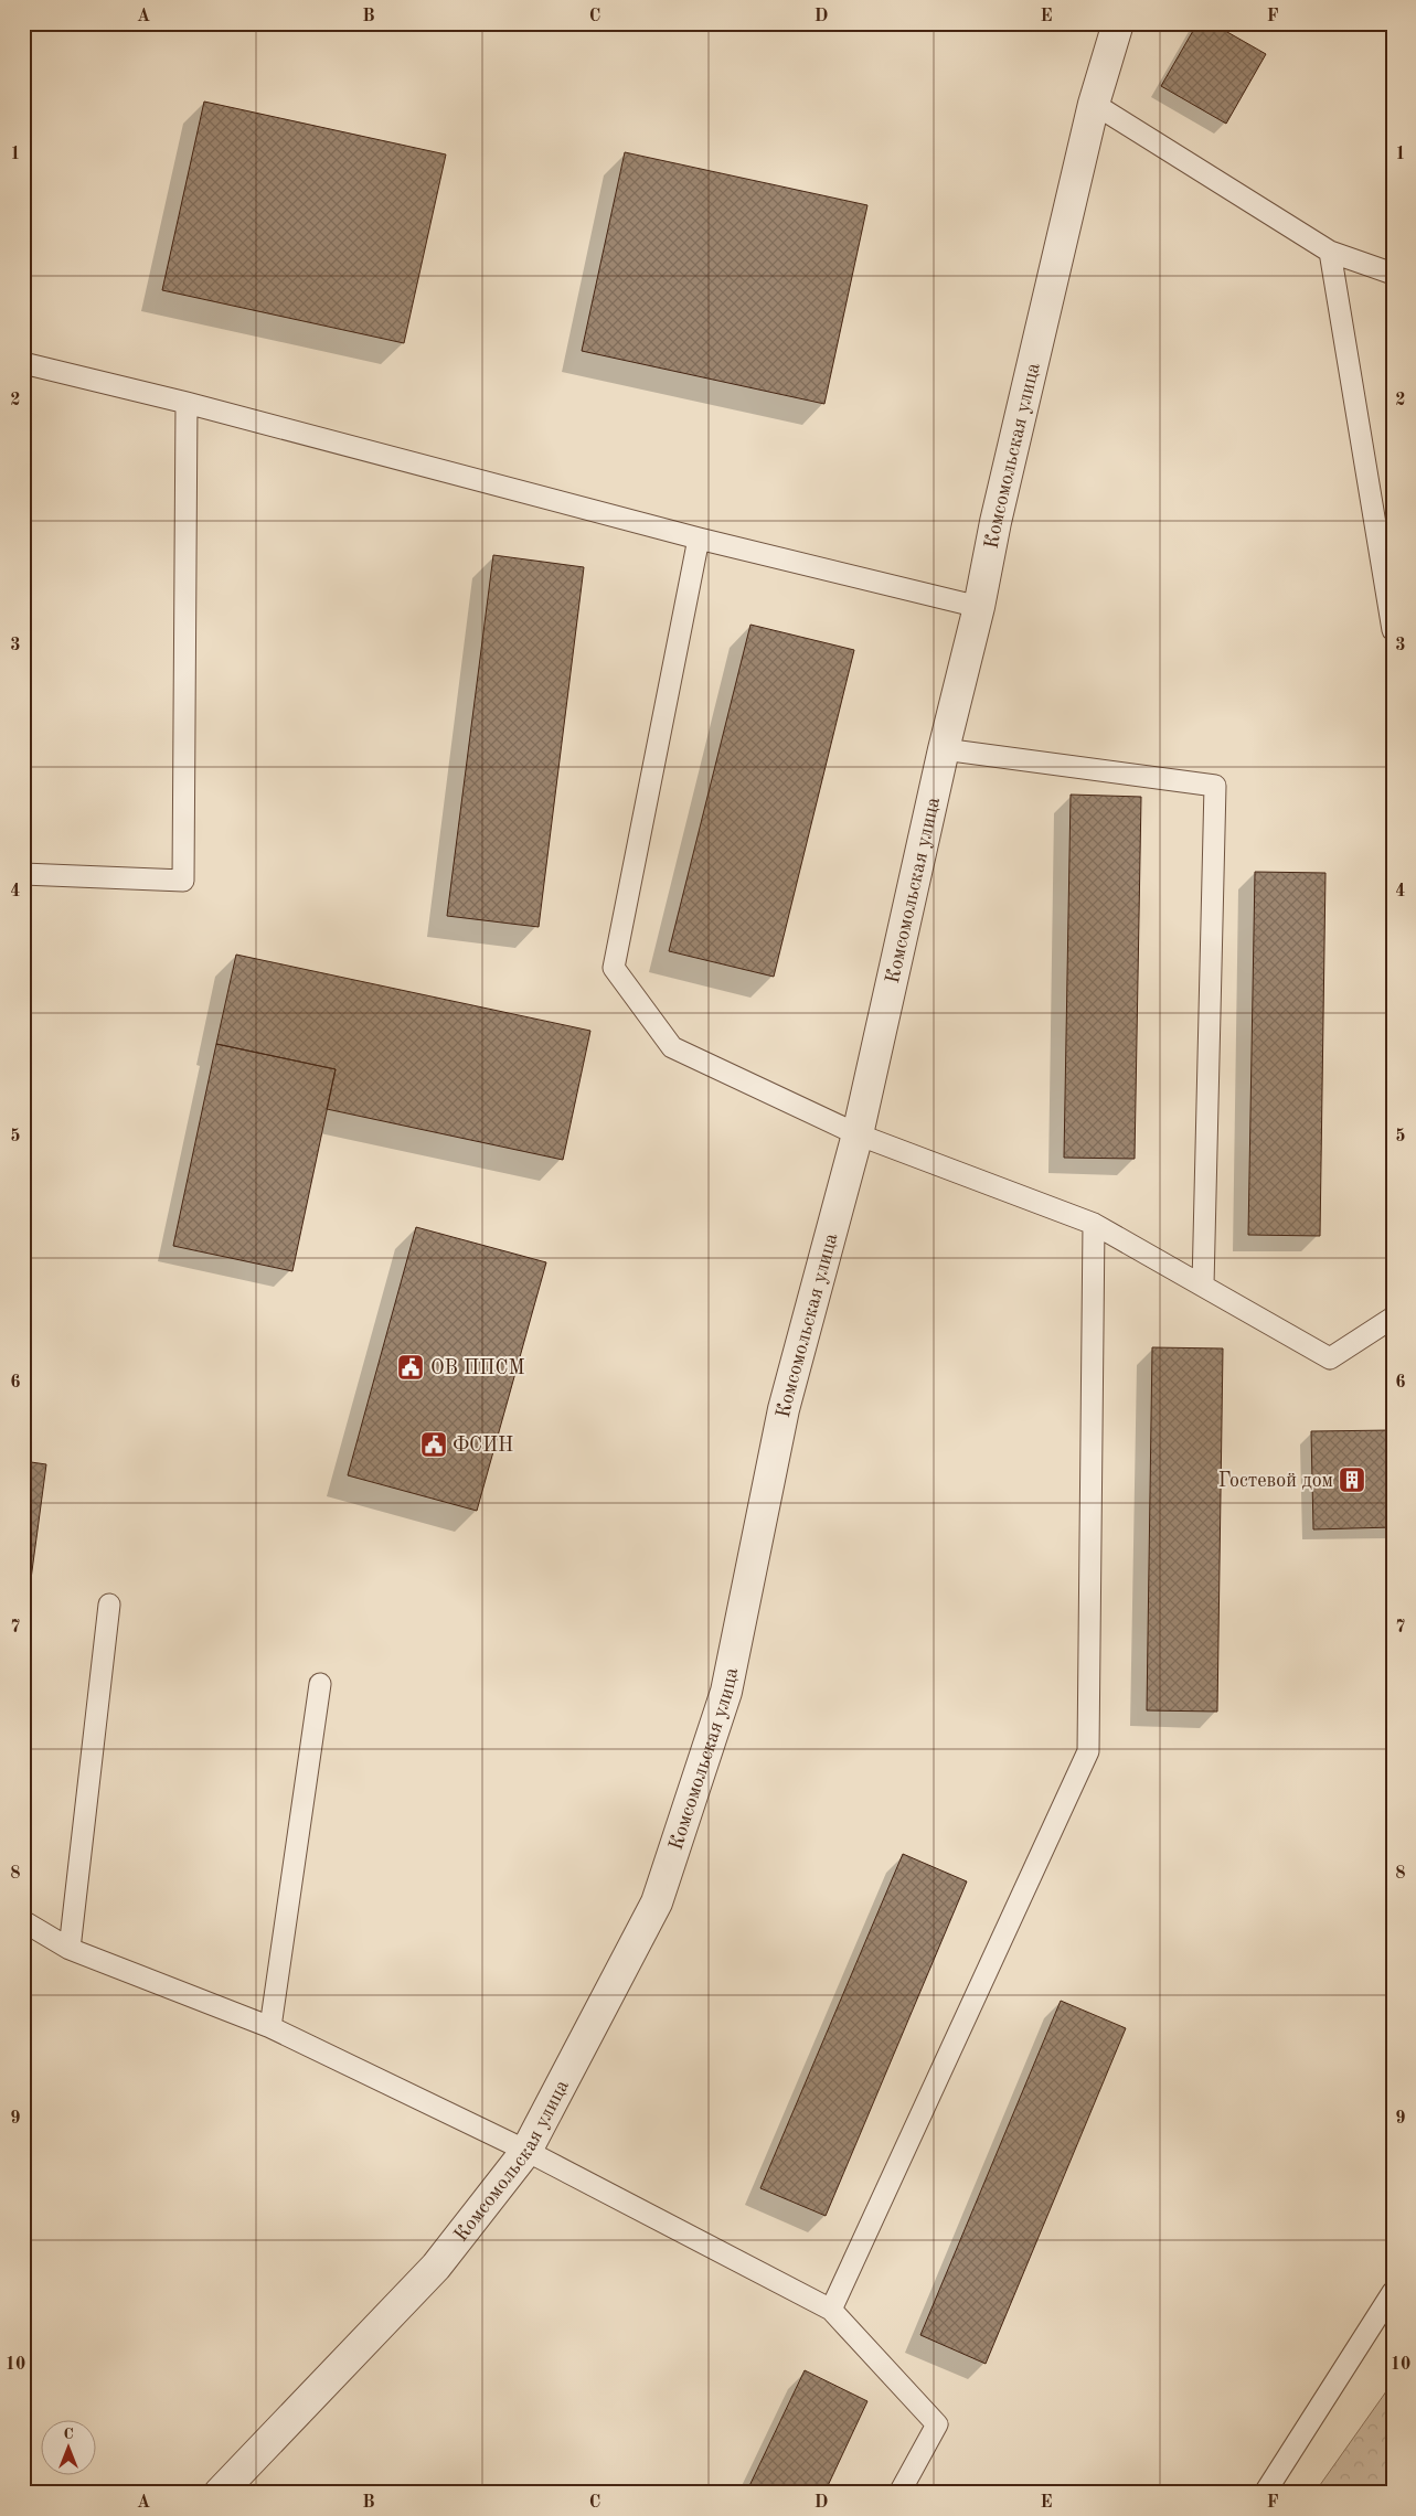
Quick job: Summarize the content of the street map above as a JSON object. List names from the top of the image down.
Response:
{
  "streets": {
    "street": ["Комсомольская улица"]
  },
  "places": {
    "public building": ["ОВ ППСМ", "ФСИН"],
    "building": ["Гостевой дом"]
  },
  "north": "top",
  "grid": {
    "columns": [
      "A",
      "B",
      "C",
      "D",
      "E",
      "F"
    ],
    "rows": [
      "1",
      "2",
      "3",
      "4",
      "5",
      "6",
      "7",
      "8",
      "9",
      "10"
    ]
  }
}
